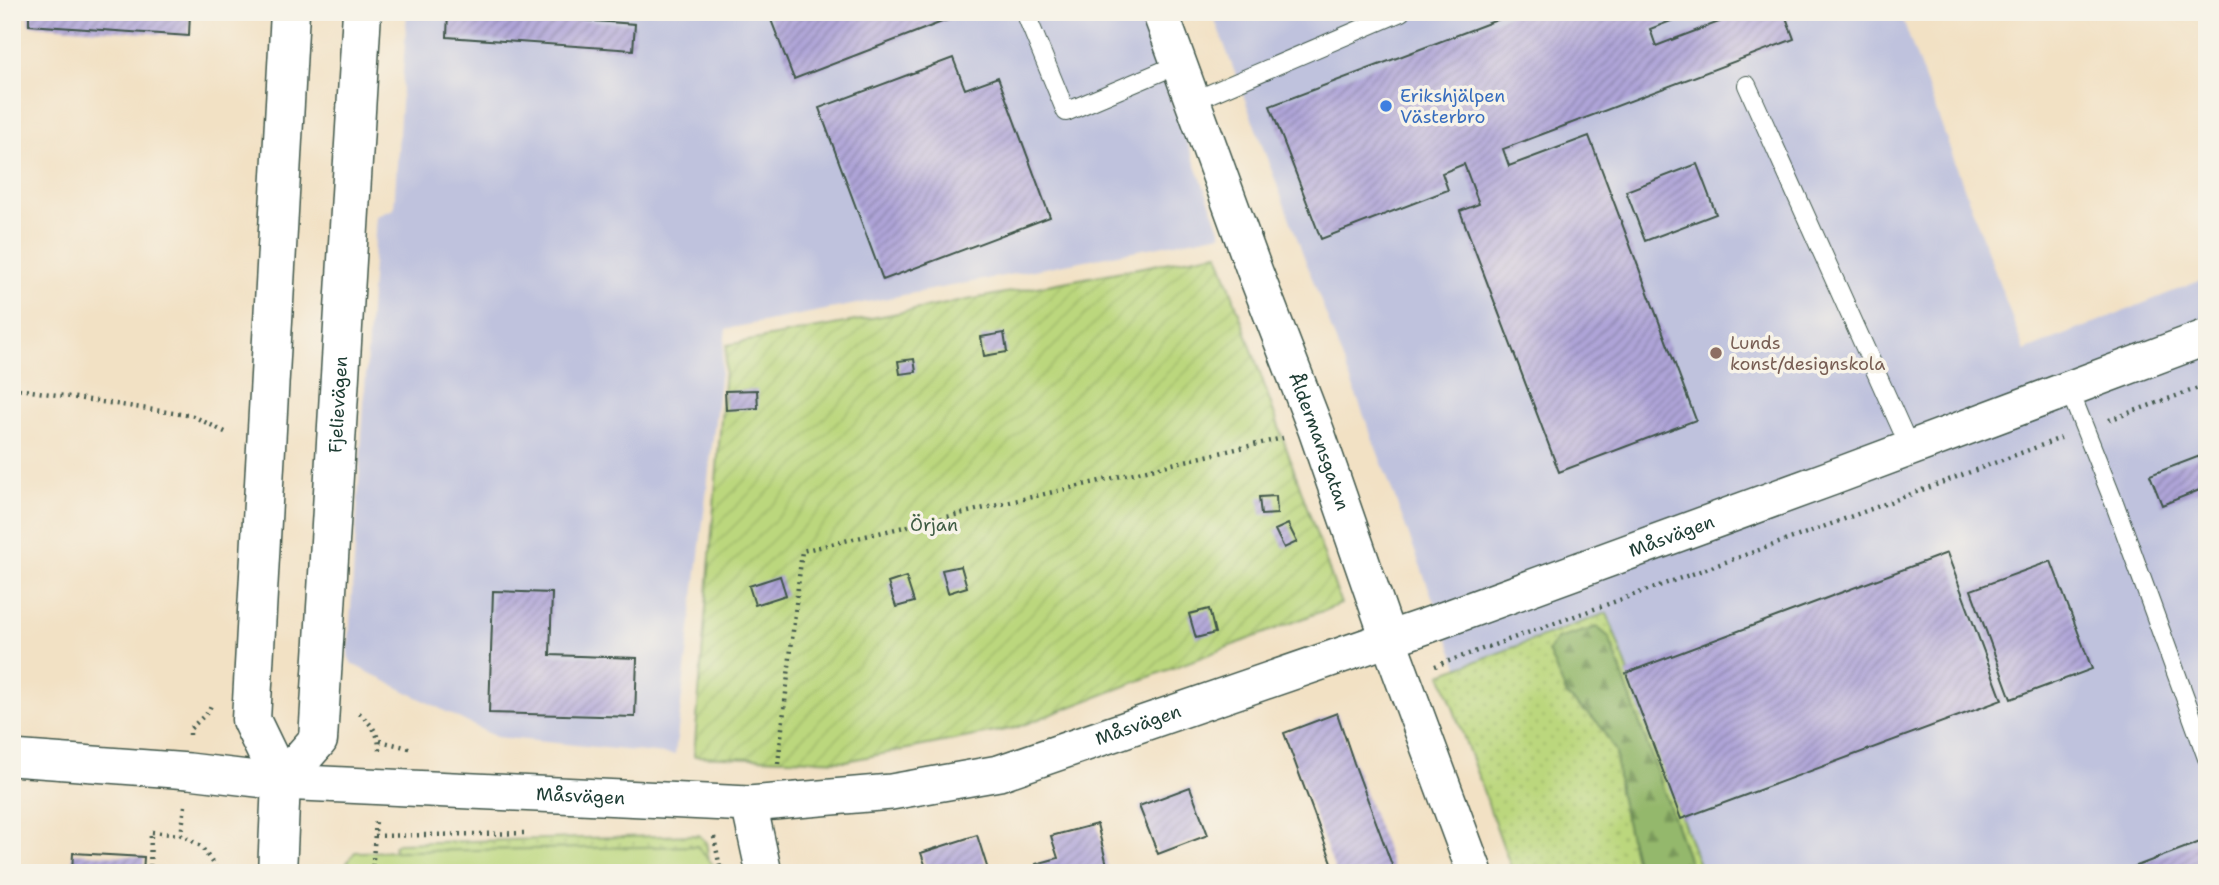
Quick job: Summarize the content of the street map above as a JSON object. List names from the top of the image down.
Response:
{
  "streets": {
    "main road": ["Fjelievägen"],
    "street": ["Åldermansgatan", "Måsvägen"]
  },
  "crossings": [
    ["Fjelievägen", "Måsvägen"],
    ["Åldermansgatan", "Måsvägen"]
  ],
  "parks": ["Örjan"],
  "places": ["Erikshjälpen Västerbro", "Lunds konst/designskola"]
}
